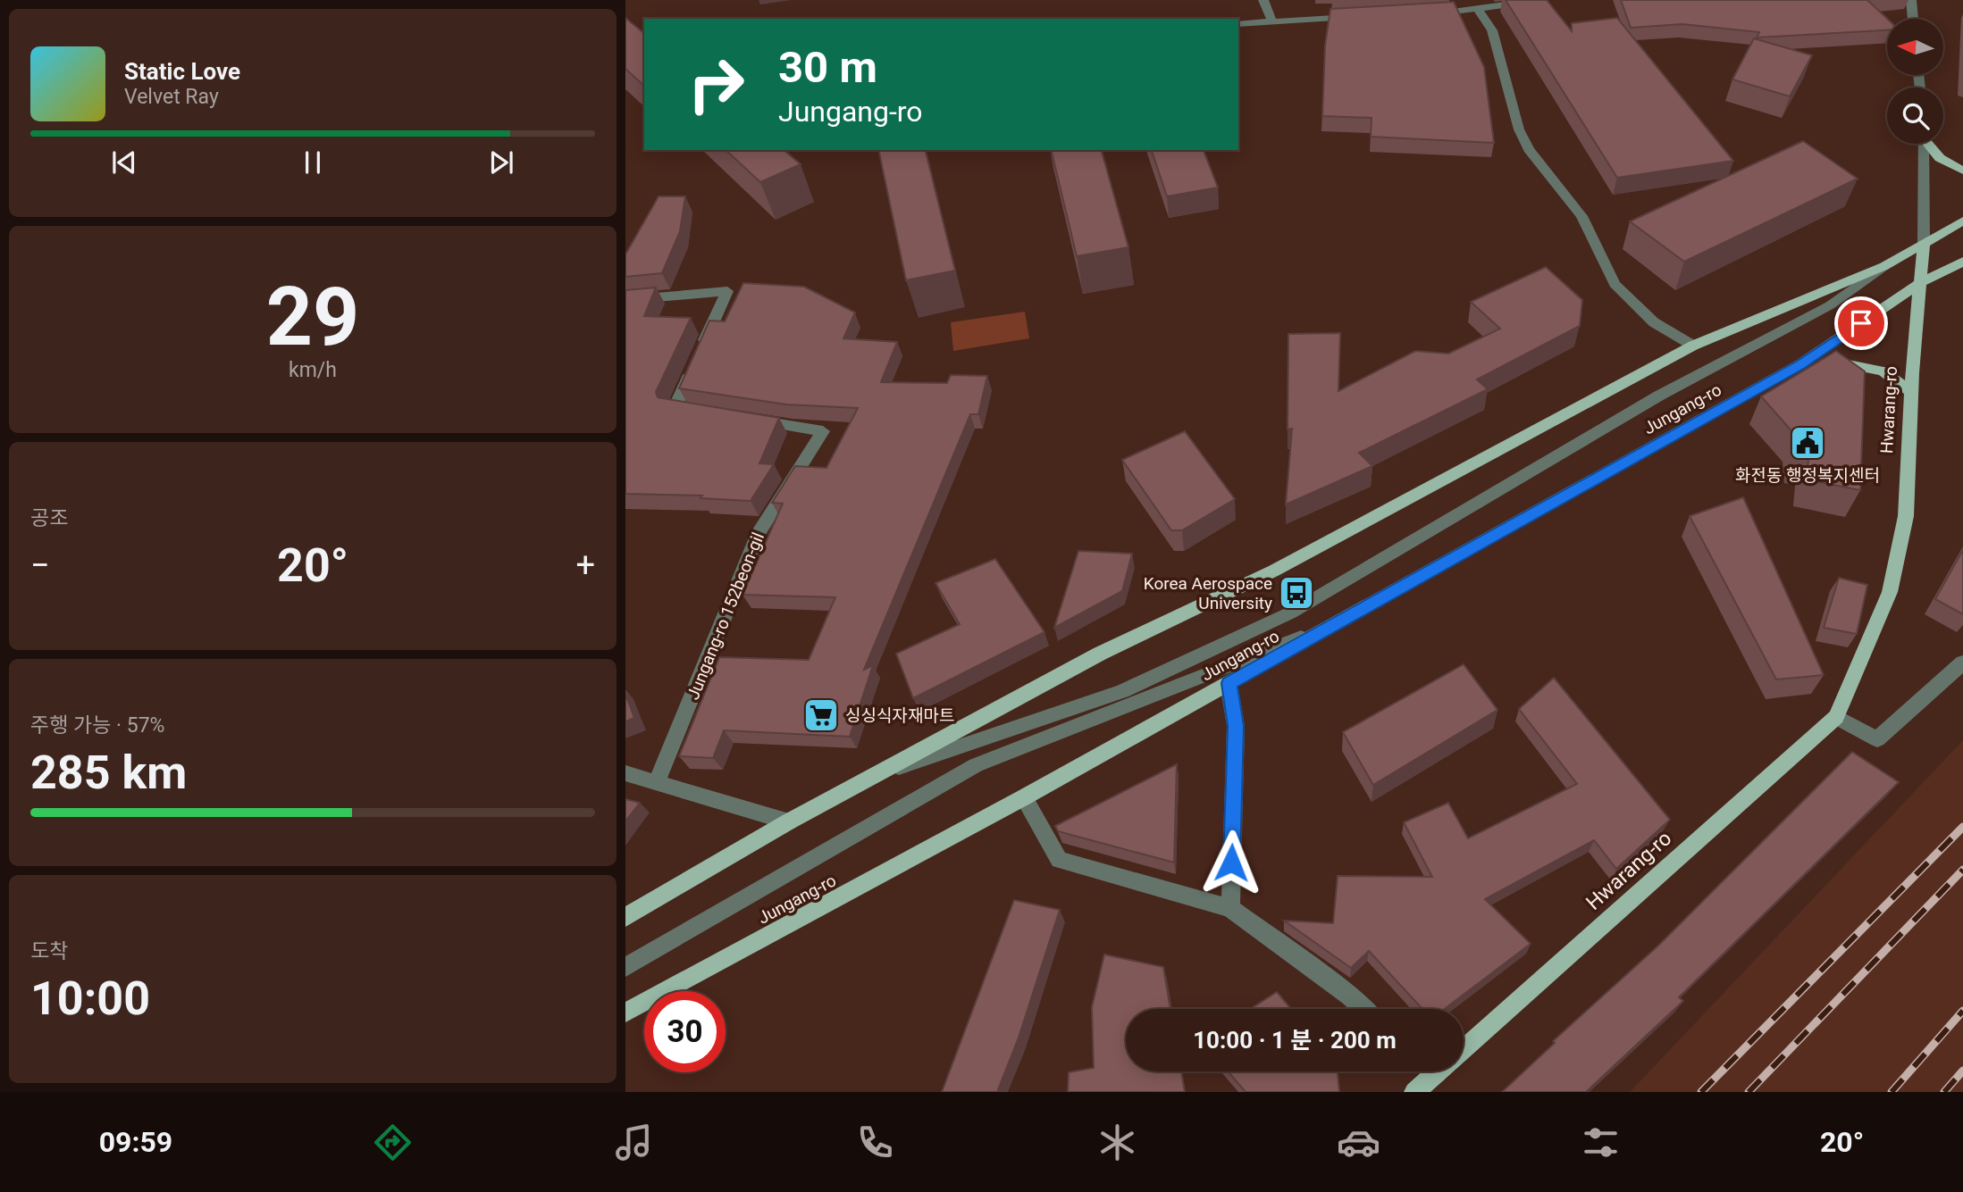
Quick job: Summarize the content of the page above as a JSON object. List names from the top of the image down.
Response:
{
  "streets": {
    "main road": ["Jungang-ro", "Hwarang-ro"],
    "street": ["Jungang-ro 152beon-gil"]
  },
  "crossings": [
    ["Jungang-ro", "Hwarang-ro"]
  ],
  "places": {
    "public building": ["화전동 행정복지센터"],
    "bus stop": ["Korea Aerospace University"],
    "supermarket": ["싱싱식자재마트"]
  },
  "north": "left",
  "page": {
    "turn": ["30 m", "Jungang-ro"],
    "song": ["Static Love", "Velvet Ray"],
    "tile": [
      ["29", "km/h"],
      "공조",
      ["주행 가능 · 57%", "285 km"],
      ["도착", "10:00"]
    ],
    "heat": ["−", "20°", "+"],
    "limit": "30",
    "trip": "10:00 · 1 분 · 200 m",
    "tabs": ["09:59", "20°"]
  }
}
